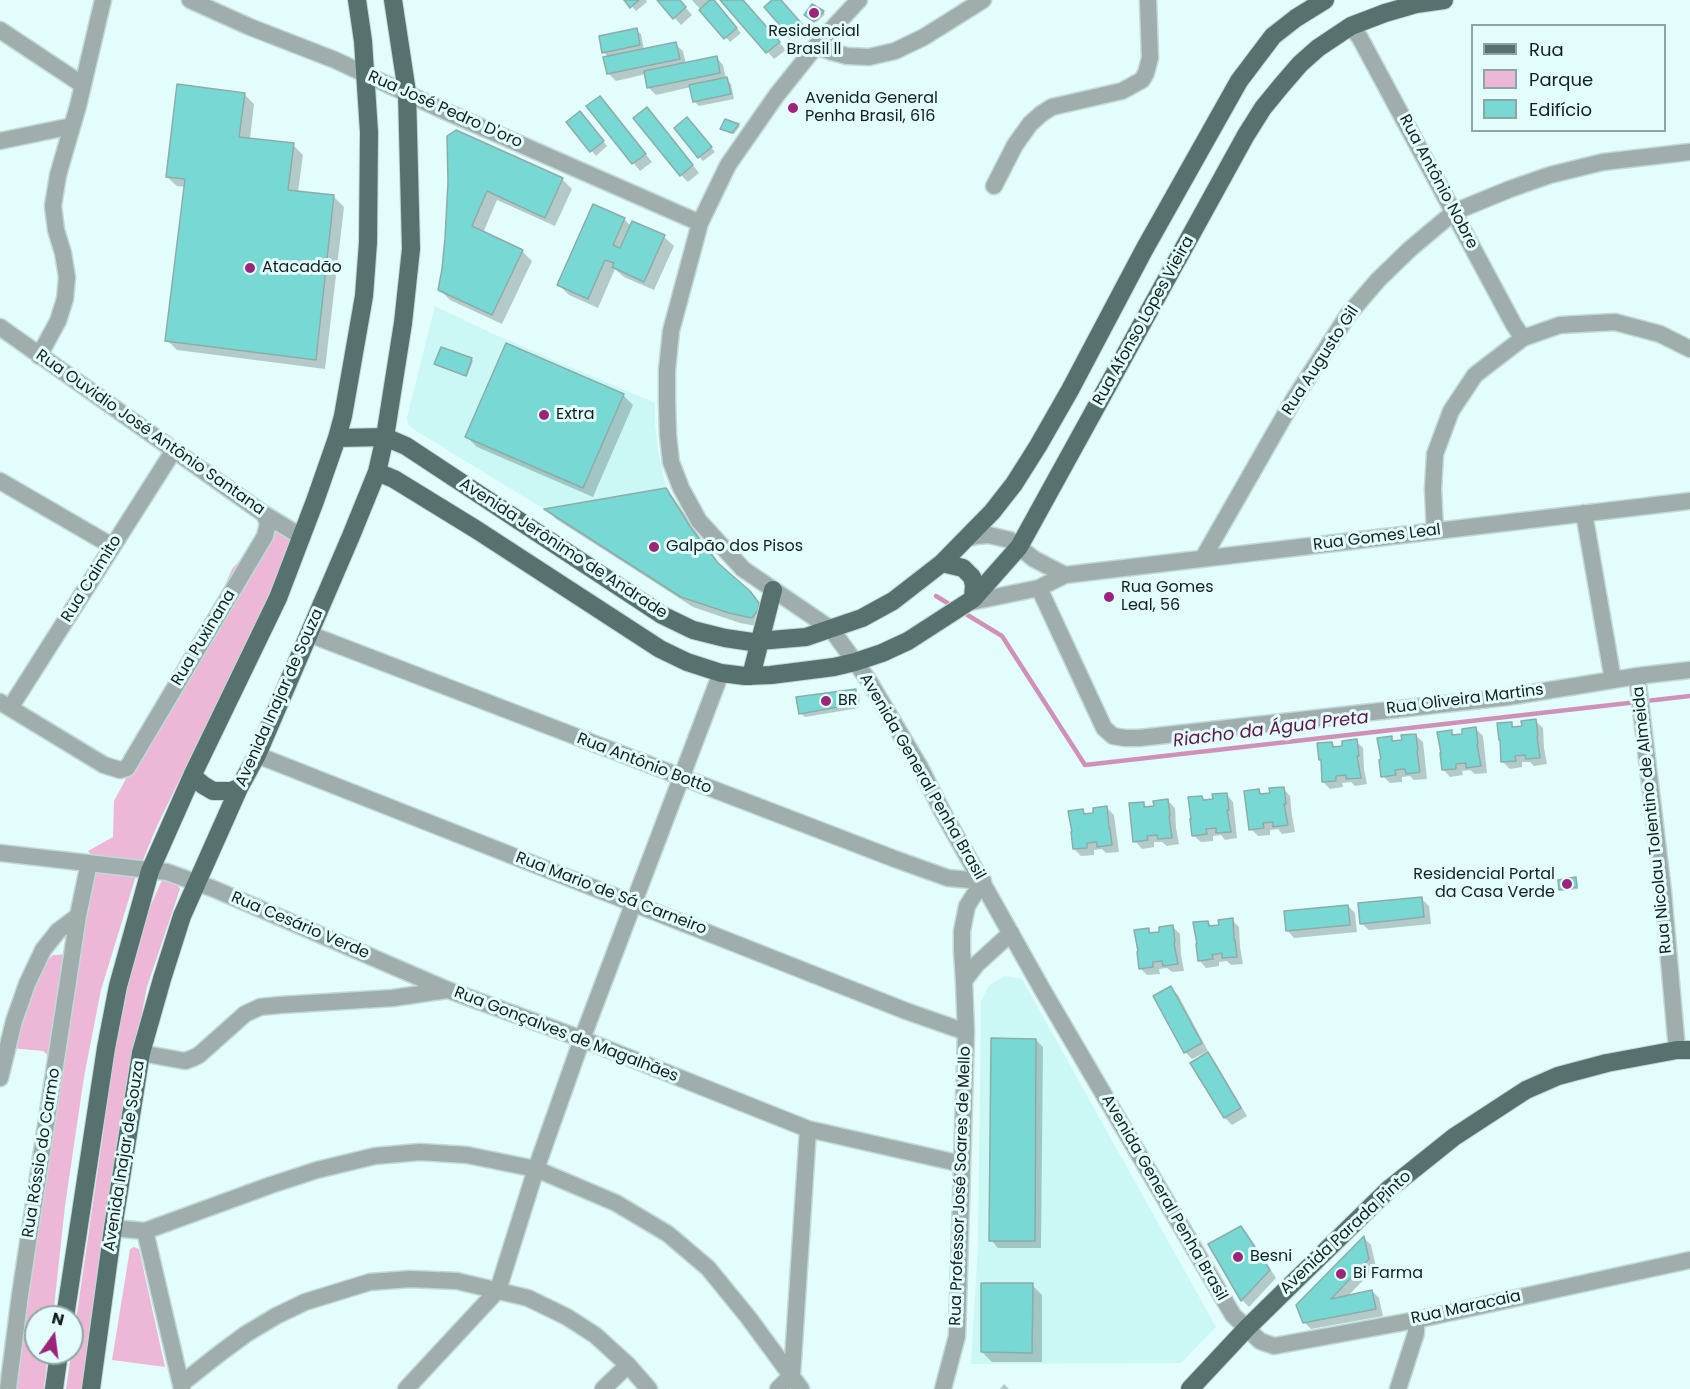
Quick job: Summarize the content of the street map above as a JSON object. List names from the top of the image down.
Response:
{
  "streets": {
    "main road": [
      "Rua Afonso Lopes Vieira",
      "Avenida Jerônimo de Andrade",
      "Avenida Inajar de Souza",
      "Avenida Parada Pinto"
    ],
    "street": [
      "Rua José Pedro D'oro",
      "Rua Antônio Nobre",
      "Rua Augusto Gil",
      "Rua Ouvidio José Antônio Santana",
      "Rua Gomes Leal",
      "Rua Caimito",
      "Rua Puxinana",
      "Rua Oliveira Martins",
      "Rua Antônio Botto",
      "Avenida General Penha Brasil",
      "Rua Nicolau Tolentino de Almeida",
      "Rua Mario de Sá Carneiro",
      "Rua Cesário Verde",
      "Rua Gonçalves de Magalhães",
      "Rua Róssio do Carmo",
      "Rua Professor José Soares de Mello",
      "Rua Maracaia"
    ]
  },
  "crossings": [
    ["Rua José Pedro D'oro", "Avenida Inajar de Souza"],
    ["Rua José Pedro D'oro", "Avenida General Penha Brasil"],
    ["Rua Antônio Nobre", "Rua Afonso Lopes Vieira"],
    ["Rua Antônio Nobre", "Rua Augusto Gil"],
    ["Rua Afonso Lopes Vieira", "Rua Gomes Leal"],
    ["Rua Afonso Lopes Vieira", "Avenida Jerônimo de Andrade"],
    ["Rua Afonso Lopes Vieira", "Avenida General Penha Brasil"],
    ["Rua Augusto Gil", "Rua Gomes Leal"],
    ["Rua Ouvidio José Antônio Santana", "Rua Caimito"],
    ["Rua Ouvidio José Antônio Santana", "Rua Puxinana"],
    ["Rua Gomes Leal", "Rua Oliveira Martins"],
    ["Rua Gomes Leal", "Rua Nicolau Tolentino de Almeida"],
    ["Avenida Jerônimo de Andrade", "Avenida Inajar de Souza"],
    ["Avenida Jerônimo de Andrade", "Avenida General Penha Brasil"],
    ["Rua Caimito", "Rua Puxinana"],
    ["Avenida Inajar de Souza", "Rua Antônio Botto"],
    ["Avenida Inajar de Souza", "Rua Mario de Sá Carneiro"],
    ["Avenida Inajar de Souza", "Rua Cesário Verde"],
    ["Avenida Inajar de Souza", "Rua Gonçalves de Magalhães"],
    ["Rua Oliveira Martins", "Rua Nicolau Tolentino de Almeida"],
    ["Rua Antônio Botto", "Avenida General Penha Brasil"],
    ["Rua Antônio Botto", "Rua Professor José Soares de Mello"],
    ["Avenida General Penha Brasil", "Rua Professor José Soares de Mello"],
    ["Avenida General Penha Brasil", "Avenida Parada Pinto"],
    ["Avenida General Penha Brasil", "Rua Maracaia"],
    ["Rua Nicolau Tolentino de Almeida", "Avenida Parada Pinto"],
    ["Rua Mario de Sá Carneiro", "Rua Professor José Soares de Mello"],
    ["Rua Cesário Verde", "Rua Gonçalves de Magalhães"],
    ["Rua Cesário Verde", "Rua Róssio do Carmo"],
    ["Rua Gonçalves de Magalhães", "Rua Professor José Soares de Mello"],
    ["Avenida Parada Pinto", "Rua Maracaia"]
  ],
  "water": ["Riacho da Água Preta"],
  "places": [
    "Residencial Brasil ll",
    "Avenida General Penha Brasil, 616",
    "Atacadão",
    "Extra",
    "Galpão dos Pisos",
    "Rua Gomes Leal, 56",
    "BR",
    "Residencial Portal da Casa Verde",
    "Besni",
    "Bi Farma"
  ],
  "legend": ["Rua", "Parque", "Edifício"],
  "north": "top"
}
